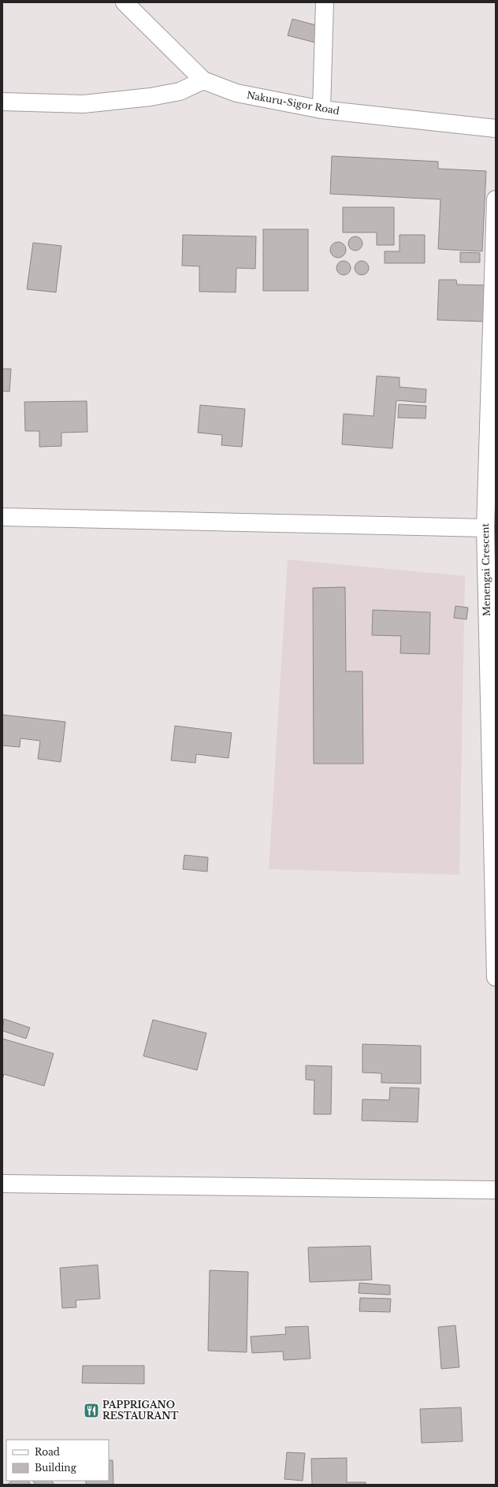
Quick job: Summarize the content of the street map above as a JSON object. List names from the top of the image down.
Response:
{
  "streets": {
    "street": ["Nakuru-Sigor Road", "Menengai Crescent"]
  },
  "places": {
    "restaurant": ["PAPPRIGANO RESTAURANT"]
  },
  "legend": ["Road", "Building"]
}
